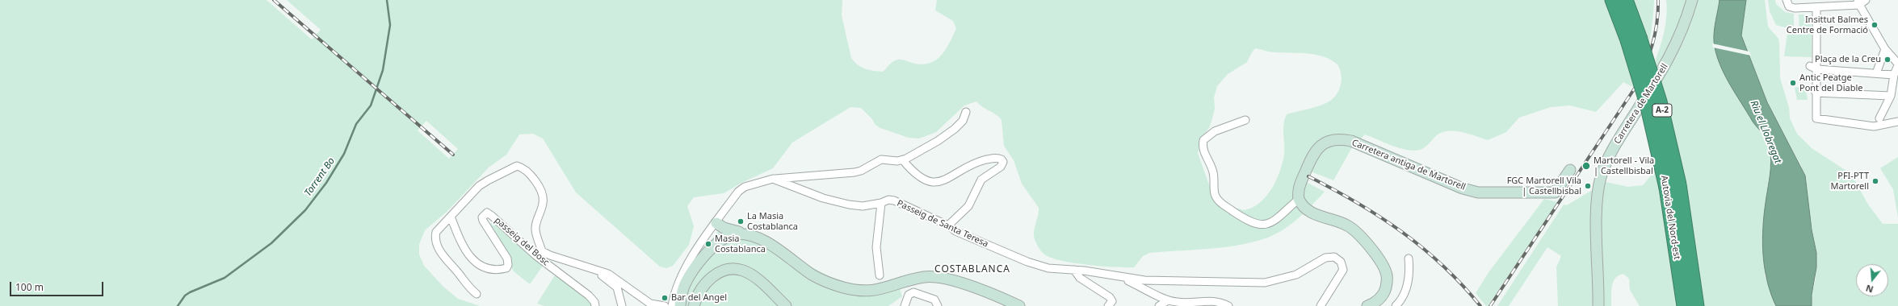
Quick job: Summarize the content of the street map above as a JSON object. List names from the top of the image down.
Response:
{
  "streets": {
    "highway": ["A-2", "Autovia del Nord-est"],
    "main road": ["Carretera de Martorell", "Carretera antiga de Martorell"],
    "street": ["Passeig de Santa Teresa", "passeig del Bosc"]
  },
  "districts": ["COSTABLANCA"],
  "water": ["Riu el Llobregat", "Torrent Bo"],
  "places": [
    "Insittut Balmes Centre de Formació",
    "Plaça de la Creu",
    "Antic Peatge Pont del Diable",
    "Martorell - Vila | Castellbisbal",
    "PFI-PTT Martorell",
    "FGC Martorell Vila | Castellbisbal",
    "La Masia Costablanca",
    "Masia Costablanca",
    "Bar del Angel"
  ],
  "scale_bar": "100 m",
  "north": "bottom"
}
